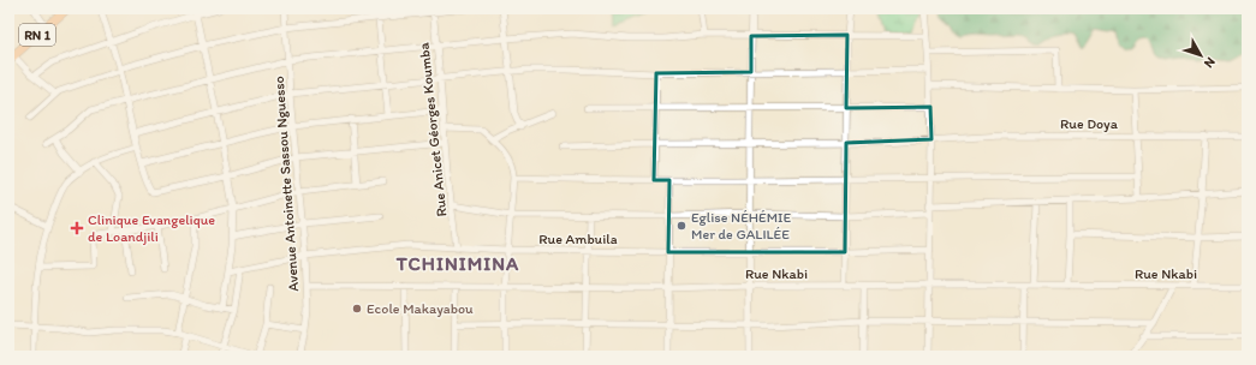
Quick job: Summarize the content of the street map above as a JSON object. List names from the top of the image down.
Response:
{
  "streets": {
    "highway": ["RN 1"],
    "street": [
      "Rue Doya",
      "Rue Anicet Géorges Koumba",
      "Avenue Antoinette Sassou Nguesso",
      "Rue Ambuila",
      "Rue Nkabi"
    ]
  },
  "crossings": [
    ["Rue Anicet Géorges Koumba", "Rue Ambuila"],
    ["Avenue Antoinette Sassou Nguesso", "Rue Ambuila"],
    ["Avenue Antoinette Sassou Nguesso", "Rue Nkabi"]
  ],
  "districts": ["TCHINIMINA"],
  "places": {
    "other": ["Eglise NÉHÉMIE Mer de GALILÉE", "Ecole Makayabou"],
    "health": ["Clinique Evangelique de Loandjili"]
  },
  "north": "bottom right"
}
